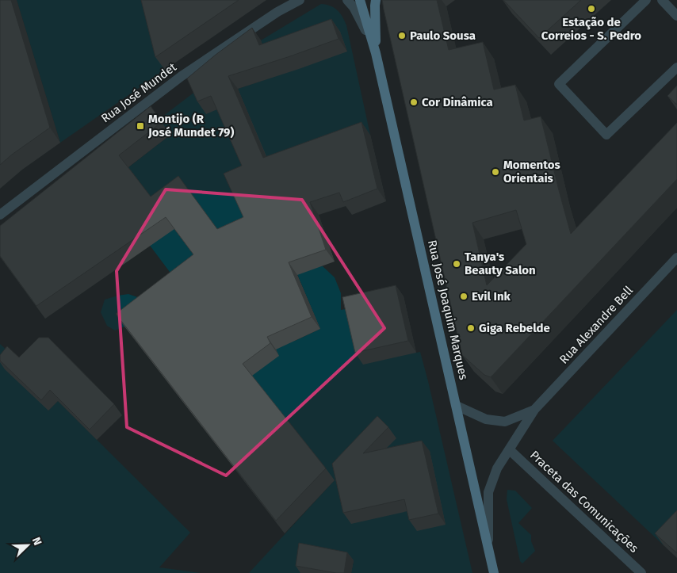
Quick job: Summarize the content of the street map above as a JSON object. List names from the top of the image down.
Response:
{
  "streets": {
    "main road": ["Rua José Joaquim Marques"],
    "street": ["Rua José Mundet", "Rua Alexandre Bell", "Praceta das Comunicações"]
  },
  "crossings": [
    ["Rua José Joaquim Marques", "Rua Alexandre Bell"],
    ["Rua Alexandre Bell", "Praceta das Comunicações"]
  ],
  "places": {
    "other": [
      "Estação de Correios - S. Pedro",
      "Paulo Sousa",
      "Cor Dinâmica",
      "Momentos Orientais",
      "Tanya's Beauty Salon",
      "Evil Ink",
      "Giga Rebelde"
    ],
    "transit": ["Montijo (R José Mundet 79)"]
  },
  "north": "top right"
}
